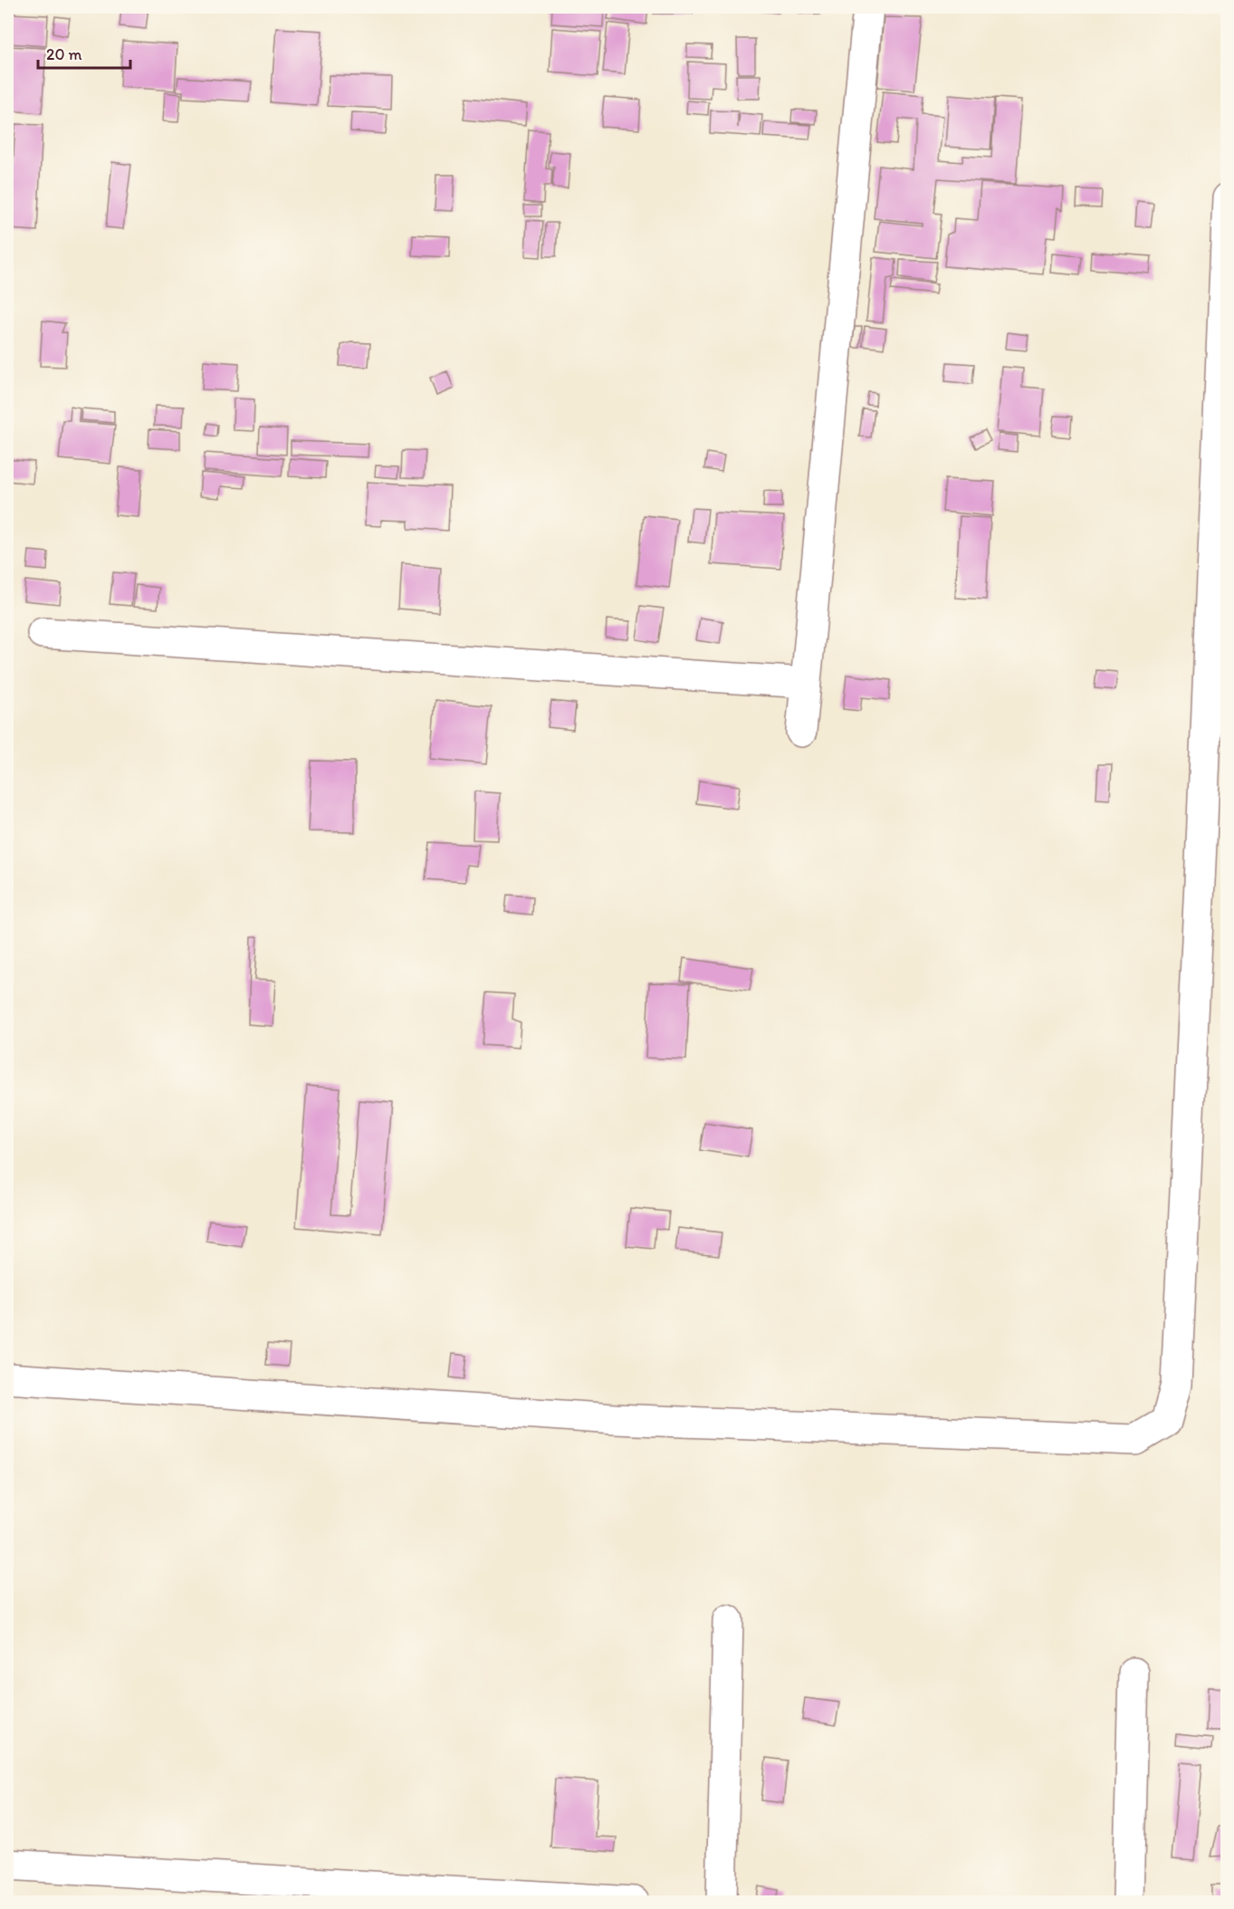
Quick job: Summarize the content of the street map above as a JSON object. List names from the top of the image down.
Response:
{
  "scale_bar": "20 m"
}
